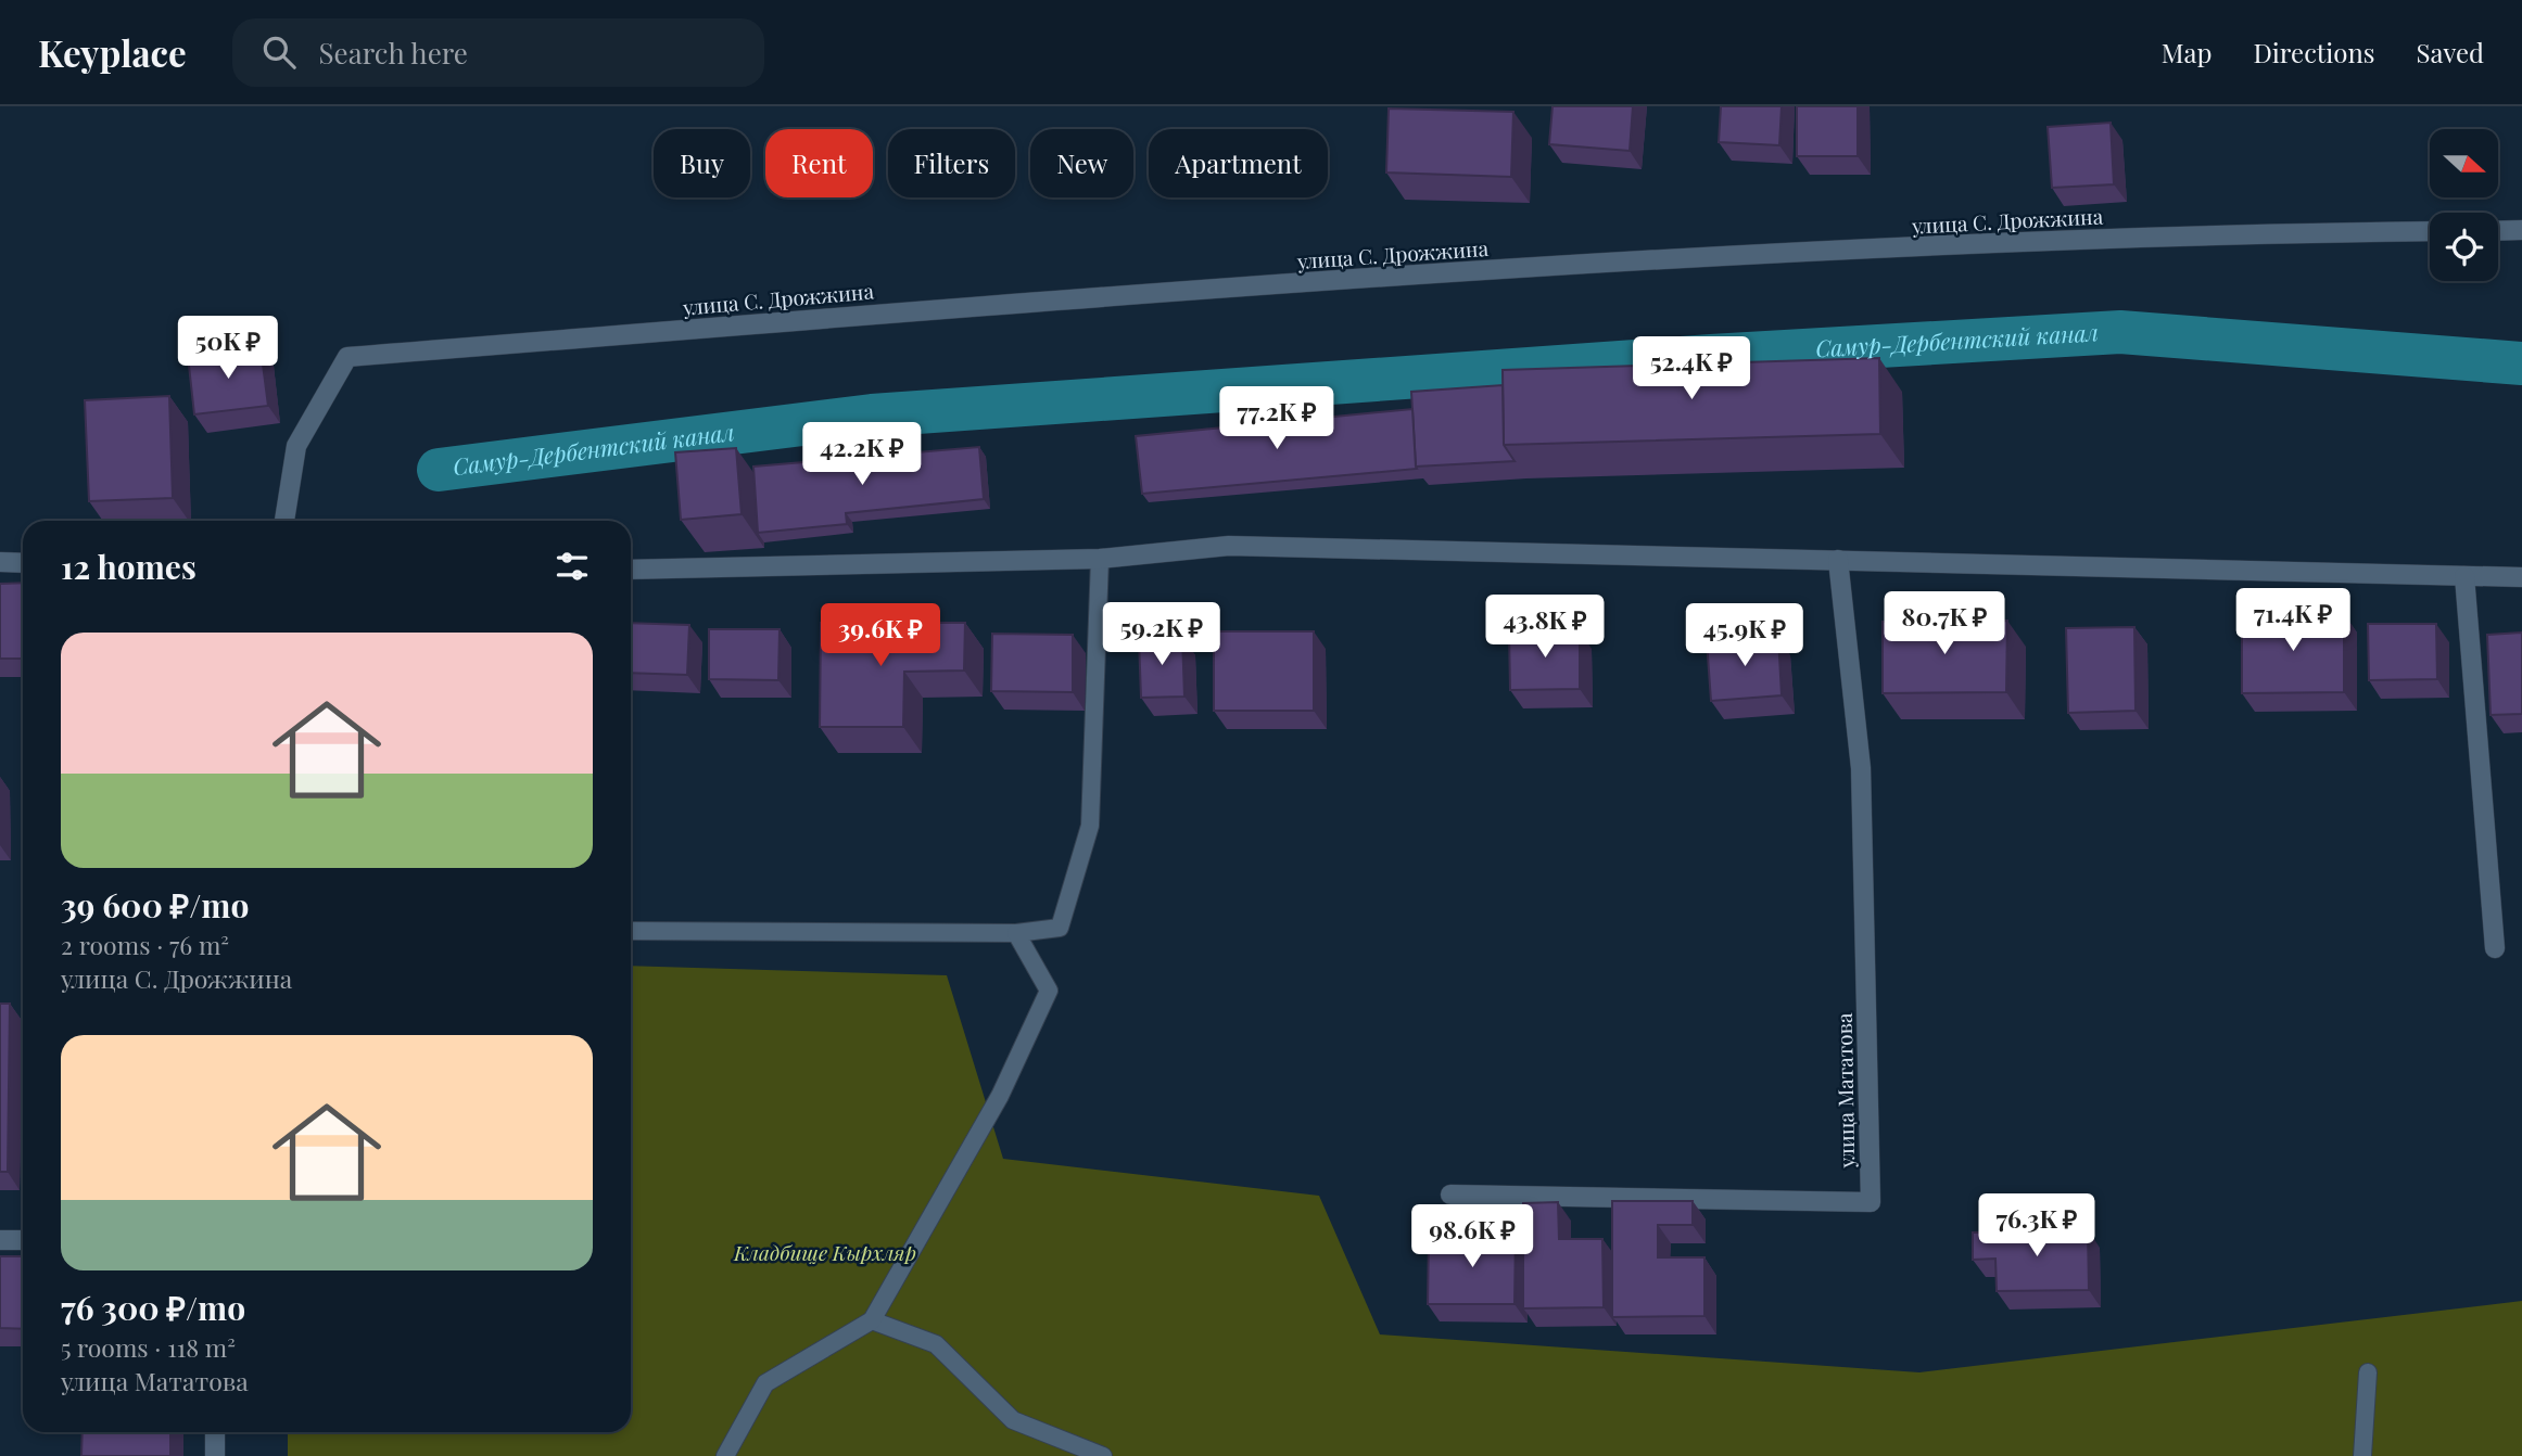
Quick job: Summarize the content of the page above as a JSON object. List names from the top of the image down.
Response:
{
  "streets": {
    "street": ["улица С. Дрожжина", "улица Мататова"]
  },
  "water": ["Самур-Дербентский канал"],
  "parks": ["Кладбище Кырхляр"],
  "north": "right",
  "page": {
    "header": "Keyplace",
    "search": "Search here",
    "nav": ["Map", "Directions", "Saved"],
    "chip": [
      "Buy",
      "Rent",
      "Filters",
      "New",
      "Apartment"
    ],
    "price": [
      "50K ₽",
      "52.4K ₽",
      "77.2K ₽",
      "42.2K ₽",
      "71.4K ₽",
      "80.7K ₽",
      "43.8K ₽",
      "59.2K ₽",
      "39.6K ₽",
      "45.9K ₽",
      "76.3K ₽",
      "98.6K ₽"
    ],
    "heading": "12 homes",
    "list": [
      {
        "name": "39 600 ₽/mo",
        "note": "2 rooms · 76 m² · улица С. Дрожжина"
      },
      {
        "name": "76 300 ₽/mo",
        "note": "5 rooms · 118 m² · улица Мататова"
      }
    ]
  }
}
